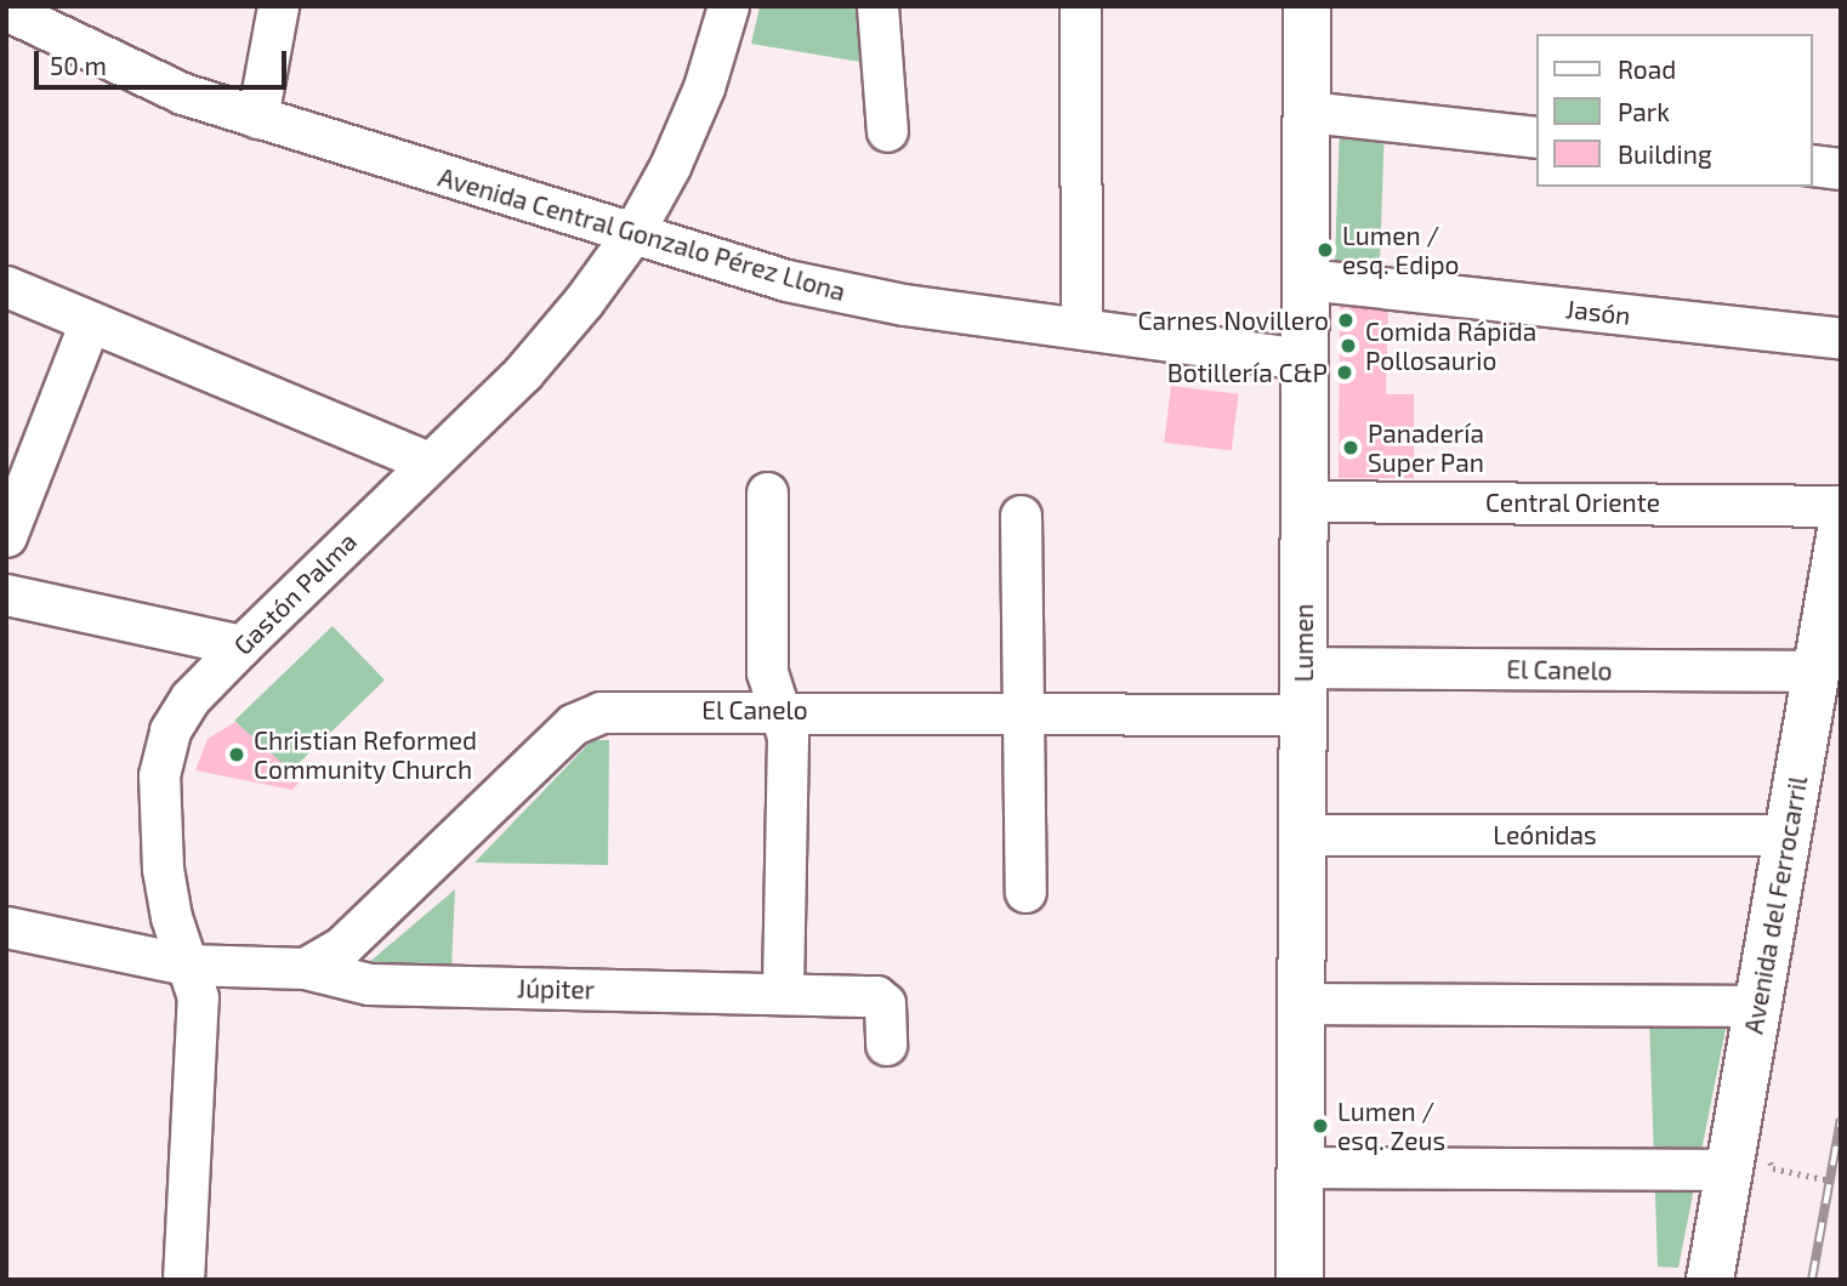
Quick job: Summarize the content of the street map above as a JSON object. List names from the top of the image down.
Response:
{
  "streets": {
    "street": [
      "Avenida Central Gonzalo Pérez Llona",
      "Jasón",
      "Central Oriente",
      "Gastón Palma",
      "Lumen",
      "El Canelo",
      "Leónidas",
      "Avenida del Ferrocarril",
      "Júpiter"
    ]
  },
  "crossings": [
    ["Avenida Central Gonzalo Pérez Llona", "Gastón Palma"],
    ["Avenida Central Gonzalo Pérez Llona", "Lumen"],
    ["Jasón", "Lumen"],
    ["Central Oriente", "Lumen"],
    ["Gastón Palma", "Júpiter"],
    ["Lumen", "El Canelo"],
    ["Lumen", "Leónidas"],
    ["El Canelo", "Avenida del Ferrocarril"],
    ["El Canelo", "Júpiter"],
    ["Leónidas", "Avenida del Ferrocarril"]
  ],
  "places": [
    "Lumen / esq. Edipo",
    "Carnes Novillero",
    "Comida Rápida Pollosaurio",
    "Botillería C&P",
    "Panadería Super Pan",
    "Christian Reformed Community Church",
    "Lumen / esq. Zeus"
  ],
  "legend": ["Road", "Park", "Building"],
  "scale_bar": "50 m"
}
